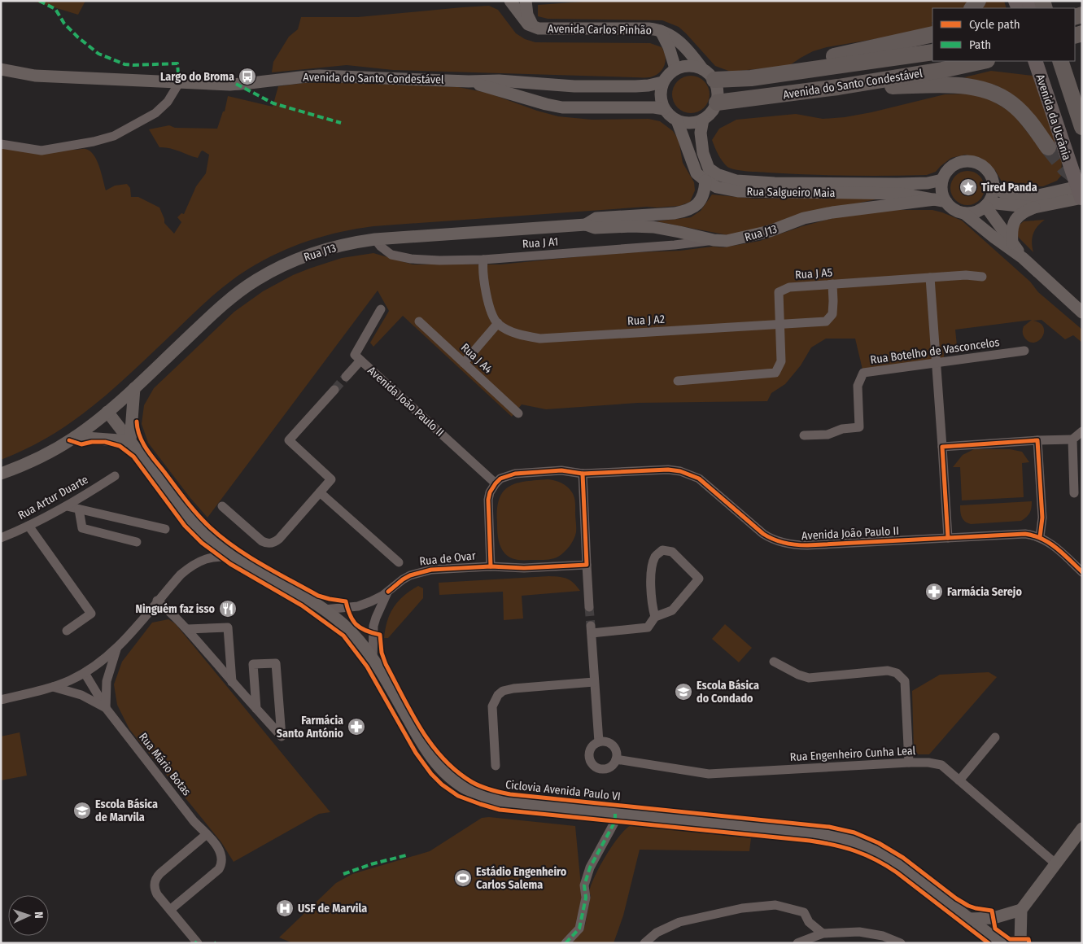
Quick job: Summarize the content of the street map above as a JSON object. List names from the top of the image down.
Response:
{
  "streets": {
    "highway": ["Avenida do Santo Condestável"],
    "main road": [
      "Avenida Carlos Pinhão",
      "Avenida da Ucrânia",
      "Rua Salgueiro Maia",
      "Rua J13"
    ],
    "street": [
      "Rua J A1",
      "Rua J A5",
      "Rua J A2",
      "Rua Botelho de Vasconcelos",
      "Rua J A4",
      "Avenida João Paulo II",
      "Rua Artur Duarte",
      "Rua de Ovar",
      "Rua Engenheiro Cunha Leal",
      "Rua Mário Botas"
    ],
    "cycle path": ["Ciclovia Avenida Paulo VI"]
  },
  "crossings": [
    ["Avenida Carlos Pinhão", "Avenida do Santo Condestável"],
    ["Avenida Carlos Pinhão", "Rua Salgueiro Maia"],
    ["Avenida do Santo Condestável", "Rua Salgueiro Maia"],
    ["Rua Salgueiro Maia", "Rua J13"],
    ["Rua J13", "Rua J A1"],
    ["Rua J A5", "Rua J A2"]
  ],
  "places": {
    "bus stop": ["Largo do Broma"],
    "place": ["Tired Panda"],
    "pharmacy": ["Farmácia Serejo", "Farmácia Santo António"],
    "restaurant": ["Ninguém faz isso"],
    "school or university": ["Escola Básica do Condado", "Escola Básica de Marvila"],
    "sports": ["Estádio Engenheiro Carlos Salema"],
    "hospital": ["USF de Marvila"]
  },
  "legend": ["Cycle path", "Path"],
  "north": "right"
}
